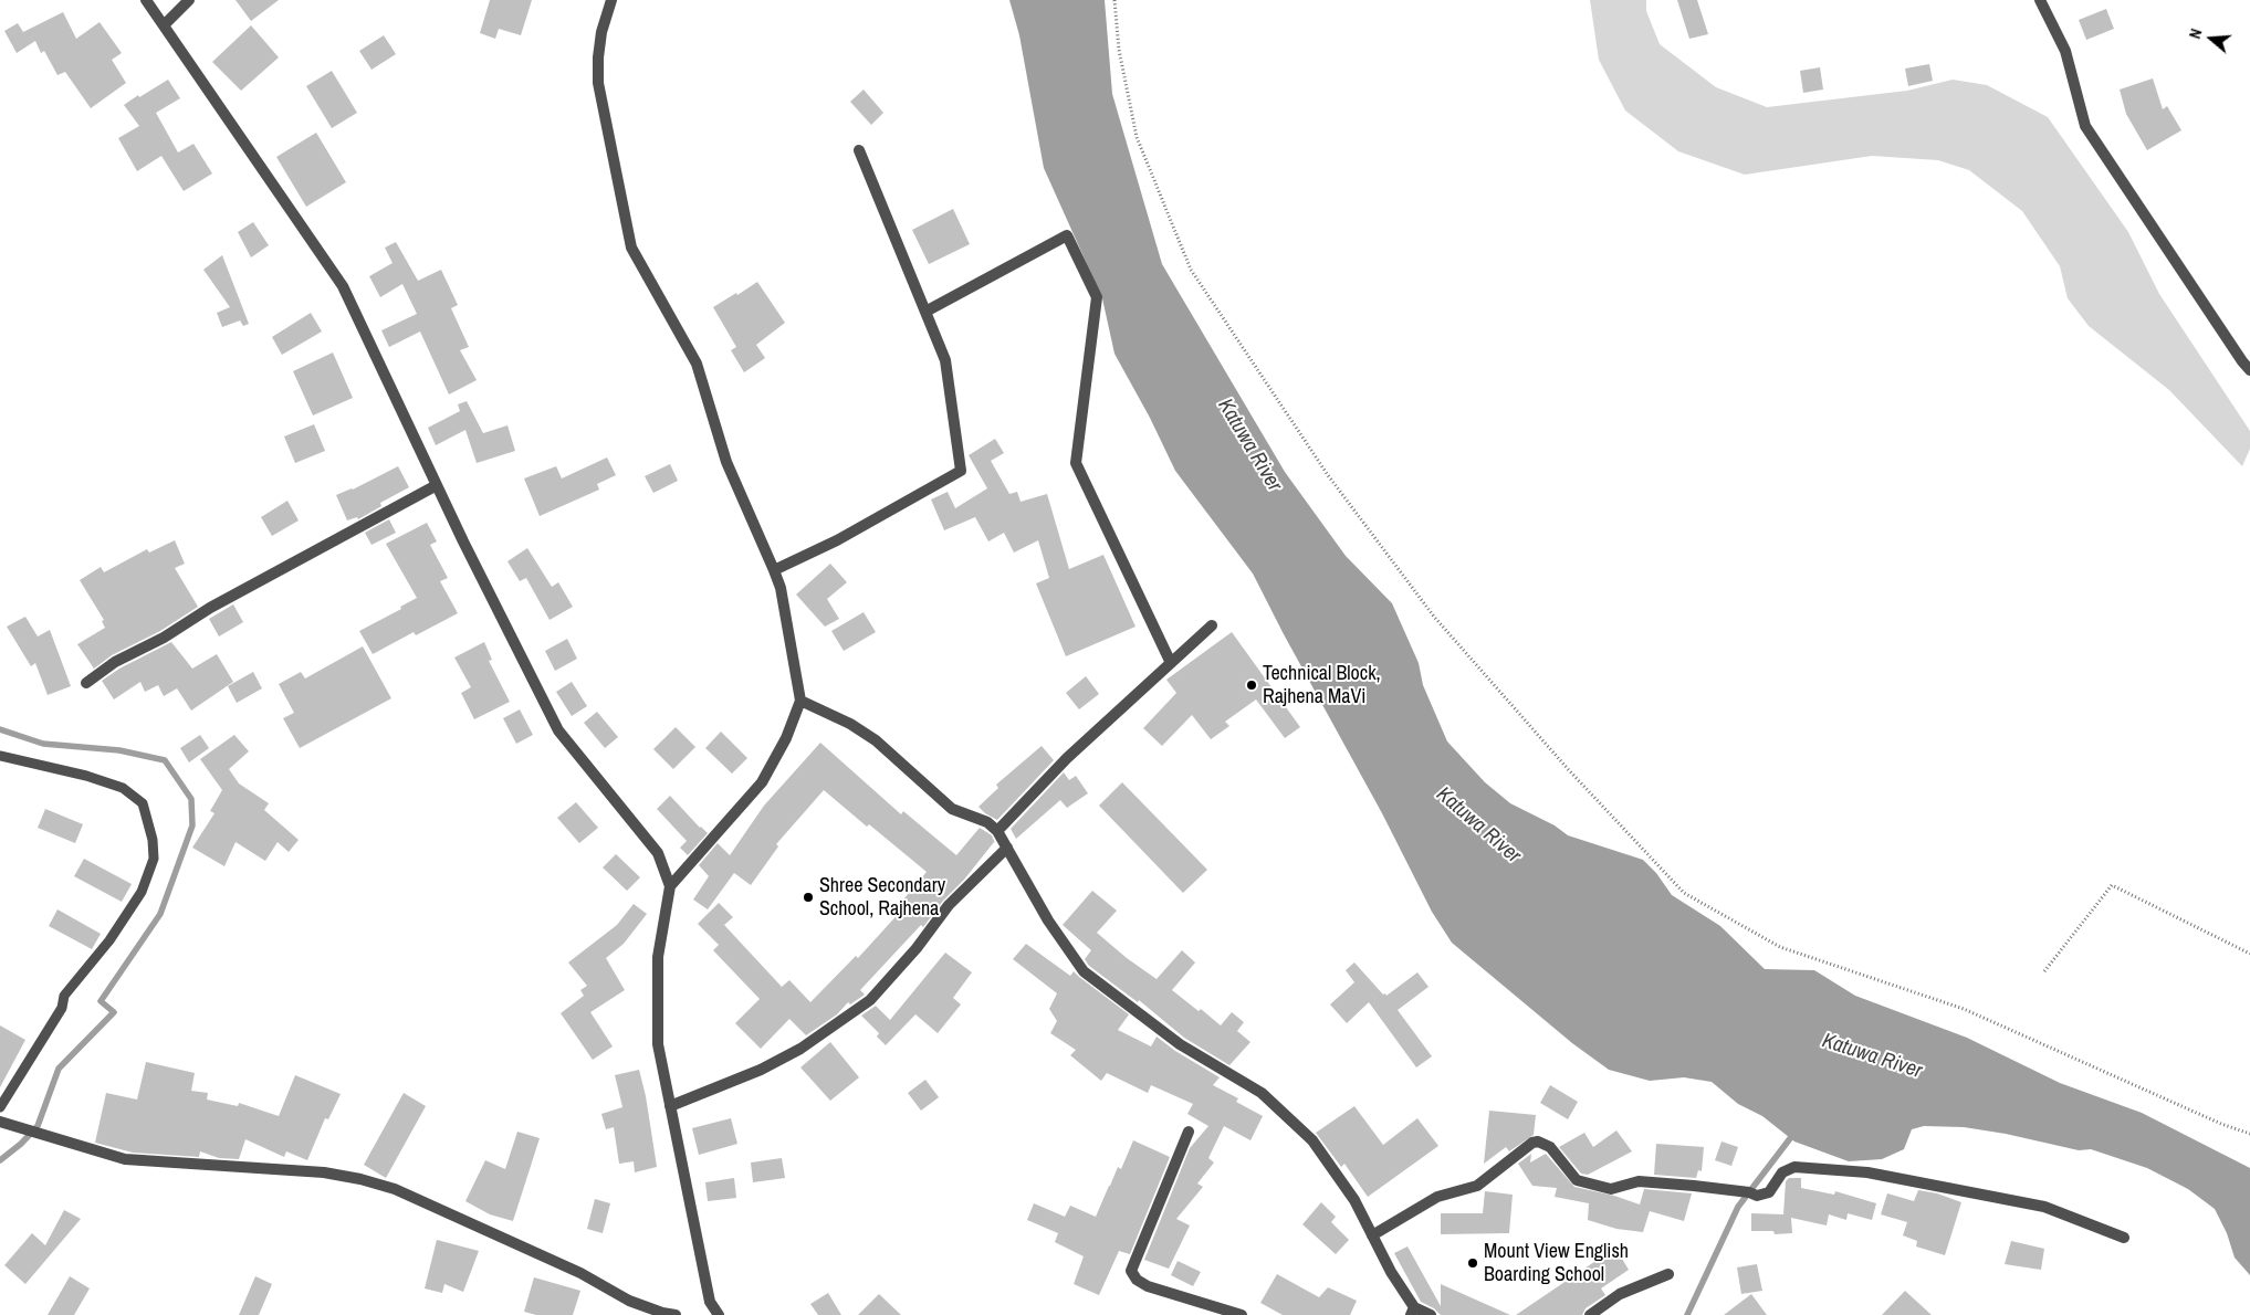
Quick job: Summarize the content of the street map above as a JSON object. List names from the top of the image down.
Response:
{
  "water": ["Katuwa River"],
  "places": ["Technical Block, Rajhena MaVi", "Shree Secondary School, Rajhena", "Mount View English Boarding School"],
  "north": "left"
}
